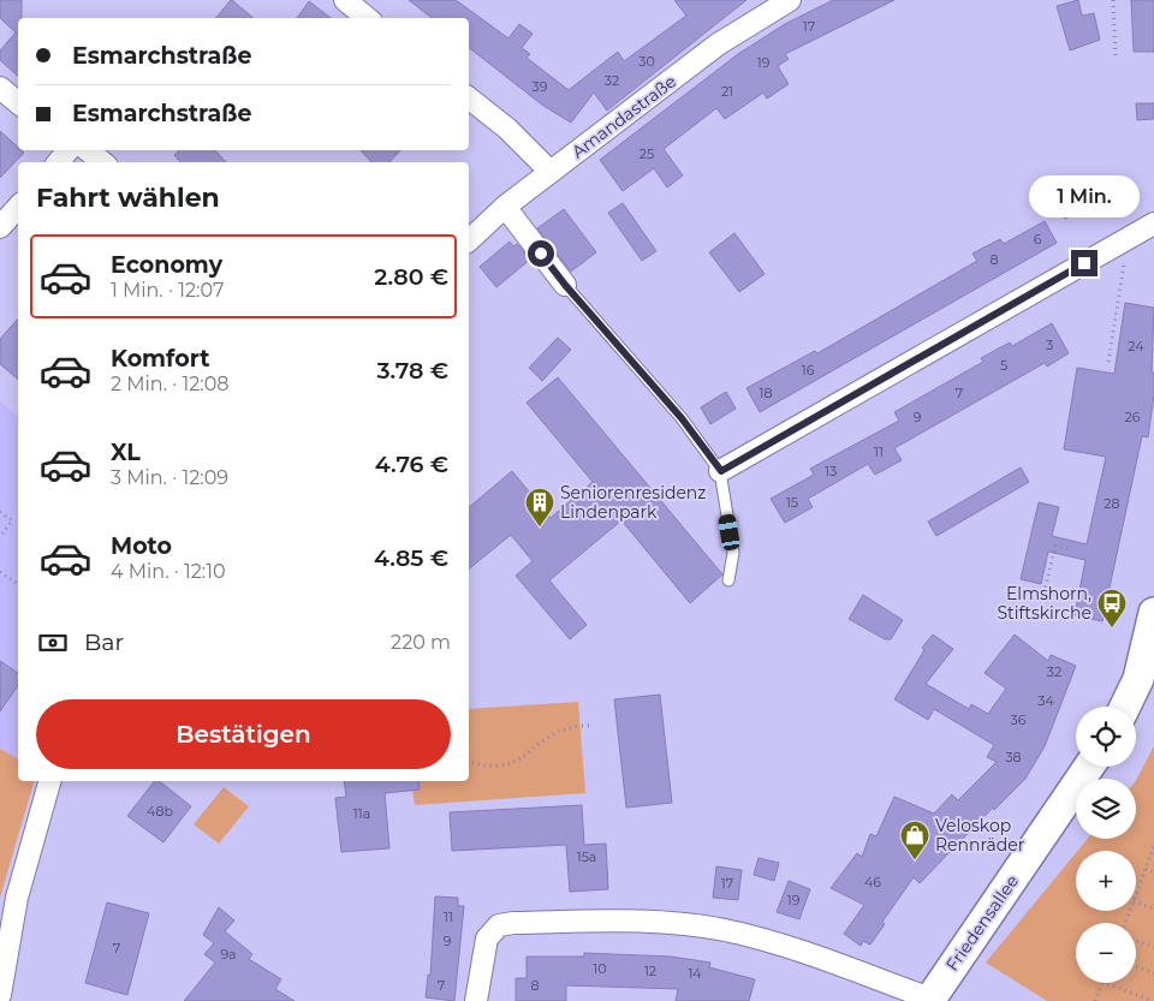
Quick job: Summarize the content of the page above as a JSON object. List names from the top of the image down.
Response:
{
  "streets": {
    "street": ["Amandastraße", "Friedensallee"]
  },
  "places": {
    "building": ["Seniorenresidenz Lindenpark"],
    "bus stop": ["Elmshorn, Stiftskirche"],
    "shop": ["Veloskop Rennräder"]
  },
  "house_numbers": [
    "17",
    "30",
    "19",
    "32",
    "39",
    "21",
    "25",
    "6",
    "8",
    "3",
    "24",
    "5",
    "16",
    "18",
    "7",
    "9",
    "26",
    "11",
    "13",
    "15",
    "28",
    "32",
    "34",
    "36",
    "38",
    "48b",
    "11a",
    "15a",
    "46",
    "17",
    "19",
    "11",
    "9",
    "7",
    "9a",
    "10",
    "12",
    "14",
    "7",
    "8"
  ],
  "page": {
    "banner": ["Esmarchstraße", "Esmarchstraße"],
    "heading": "Fahrt wählen",
    "bubble": "1 Min.",
    "list": [
      {
        "name": "Economy",
        "note": "1 Min. · 12:07",
        "value": "2.80 €"
      },
      {
        "name": "Komfort",
        "note": "2 Min. · 12:08",
        "value": "3.78 €"
      },
      {
        "name": "XL",
        "note": "3 Min. · 12:09",
        "value": "4.76 €"
      },
      {
        "name": "Moto",
        "note": "4 Min. · 12:10",
        "value": "4.85 €"
      }
    ],
    "pay": ["Bar", "220 m"],
    "buttons": "Bestätigen",
    "map_buttons": ["+", "−"]
  }
}
